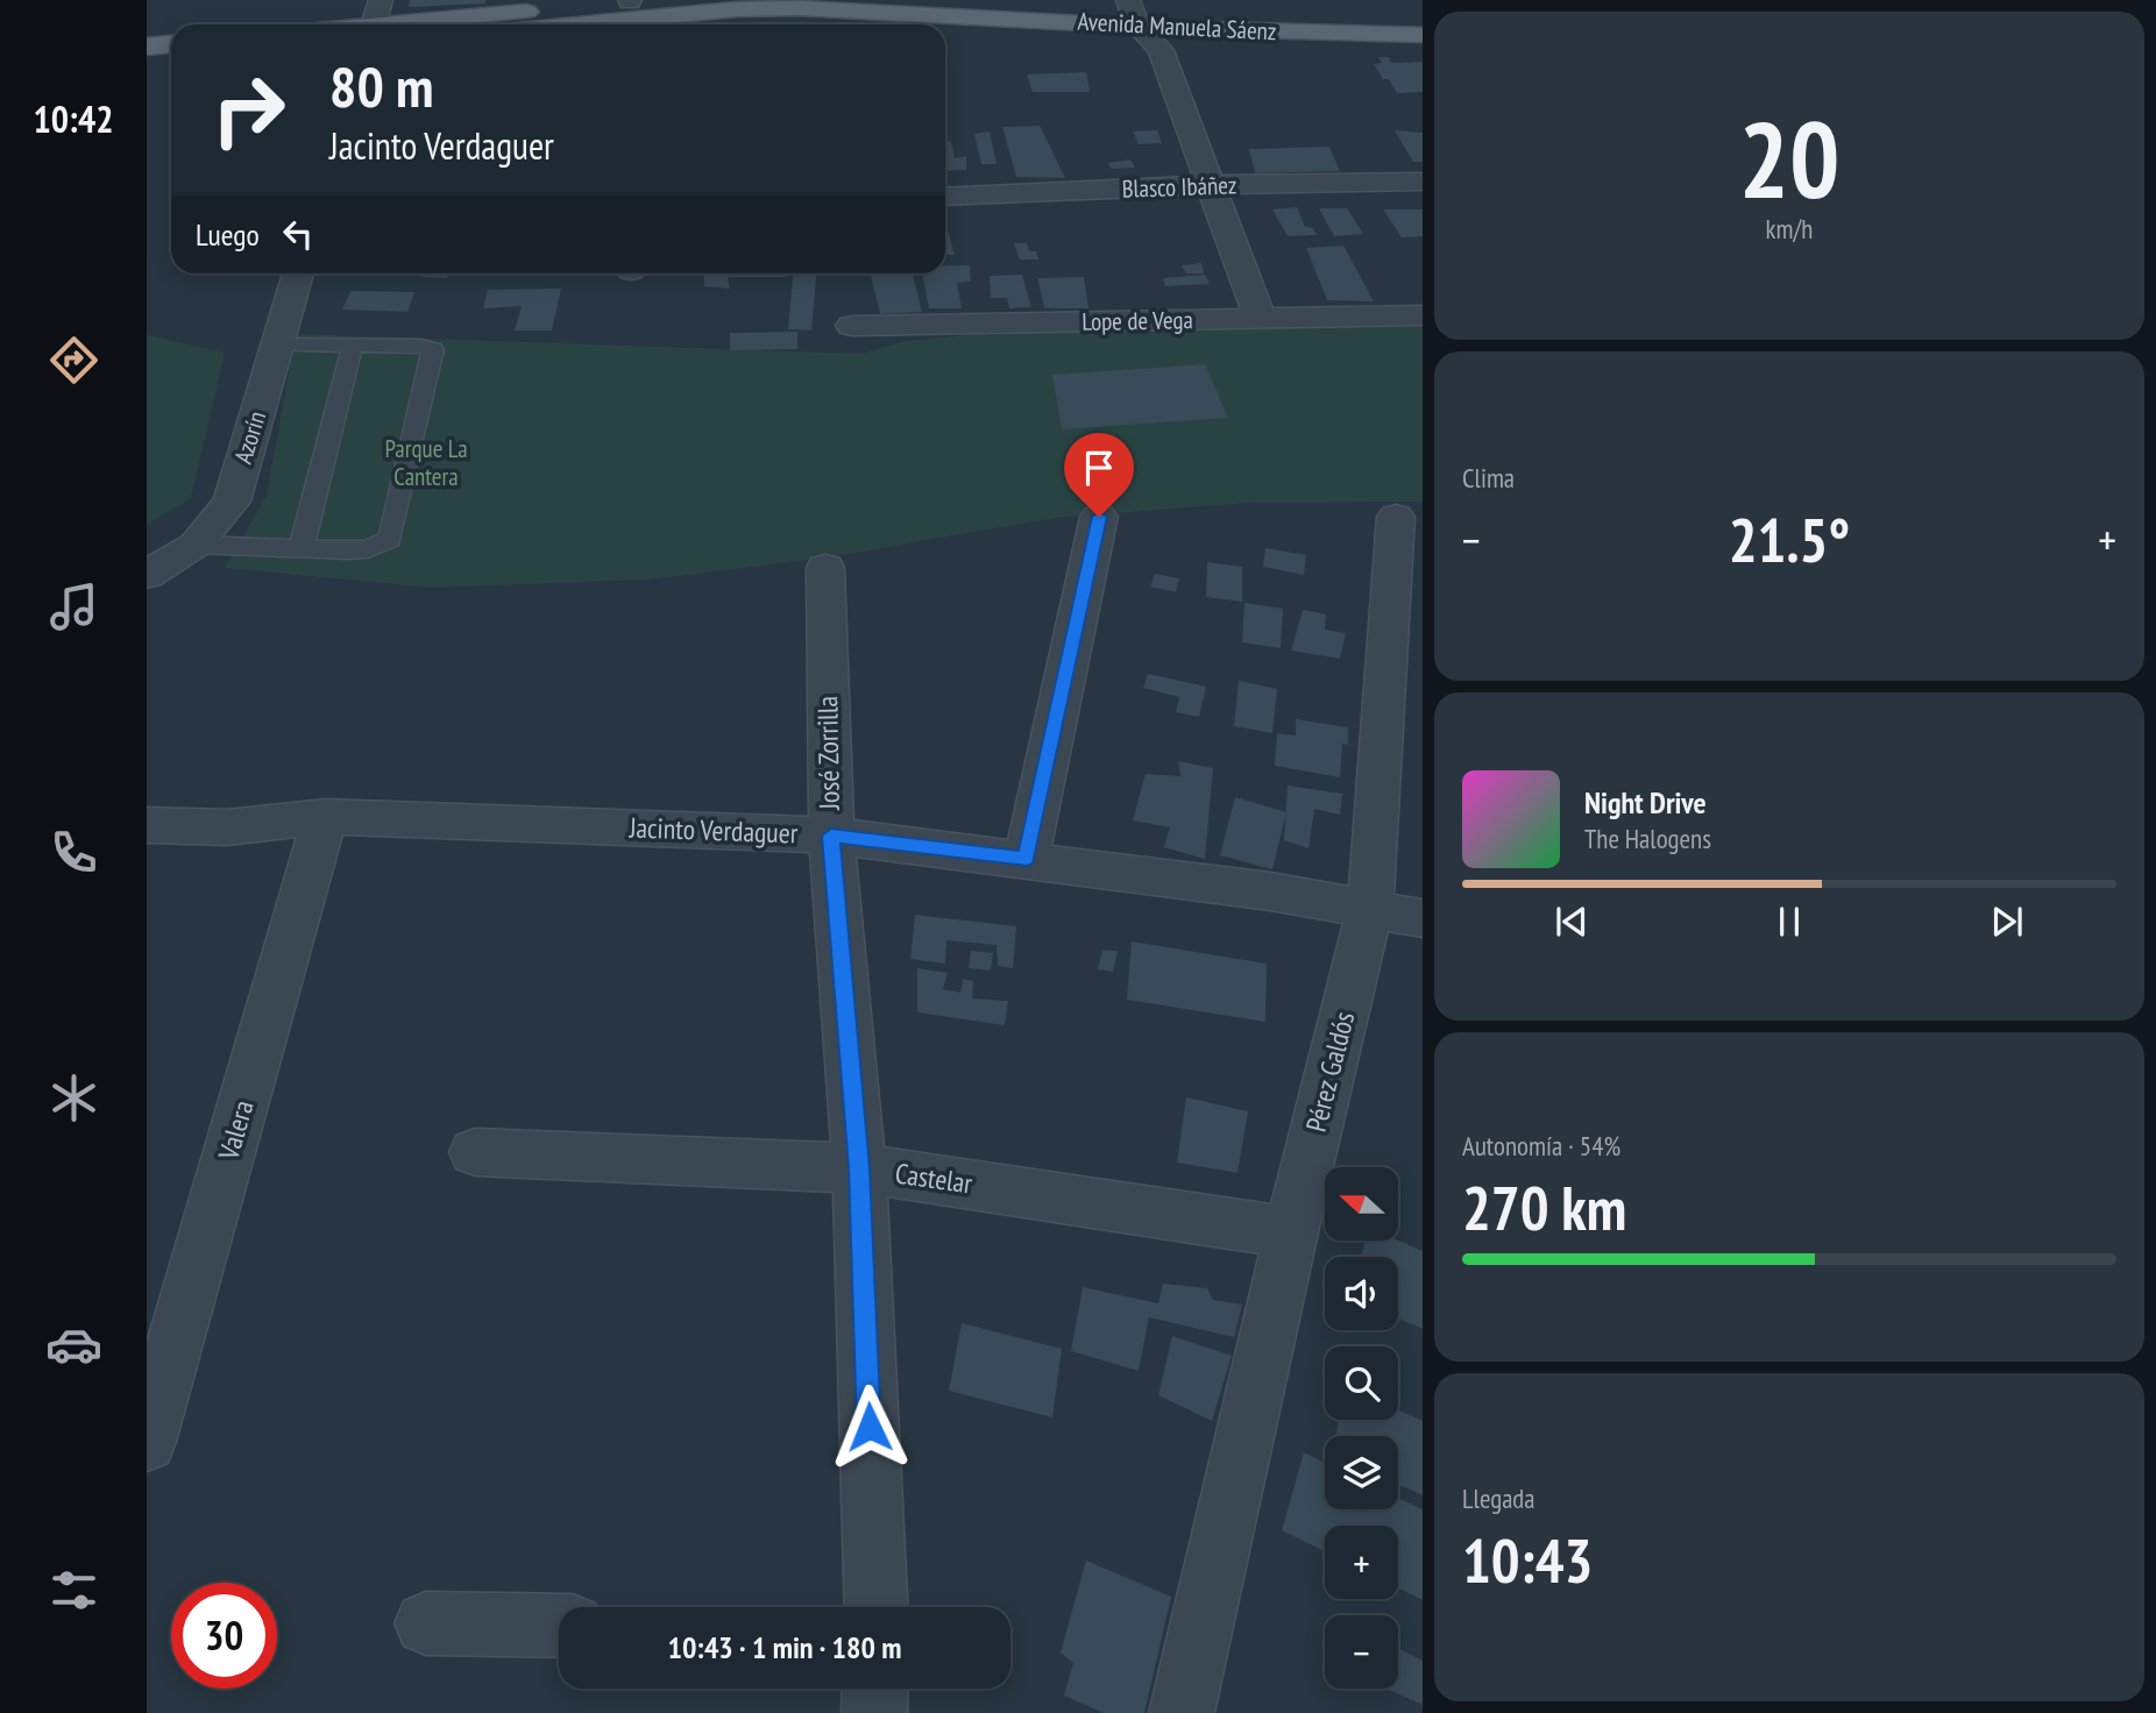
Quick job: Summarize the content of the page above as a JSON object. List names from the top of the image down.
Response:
{
  "streets": {
    "main road": ["Avenida Manuela Sáenz"],
    "street": [
      "Blasco Ibáñez",
      "Lope de Vega",
      "Azorín",
      "José Zorrilla",
      "Jacinto Verdaguer",
      "Pérez Galdós",
      "Valera",
      "Castelar"
    ]
  },
  "crossings": [
    ["José Zorrilla", "Jacinto Verdaguer"],
    ["José Zorrilla", "Castelar"],
    ["Jacinto Verdaguer", "Pérez Galdós"],
    ["Jacinto Verdaguer", "Valera"],
    ["Pérez Galdós", "Castelar"]
  ],
  "parks": ["Parque La Cantera"],
  "north": "left",
  "page": {
    "tabs": "10:42",
    "tile": [
      ["20", "km/h"],
      "Clima",
      ["Autonomía · 54%", "270 km"],
      ["Llegada", "10:43"]
    ],
    "turn": ["80 m", "Jacinto Verdaguer"],
    "then": "Luego",
    "heat": ["−", "21.5°", "+"],
    "song": ["Night Drive", "The Halogens"],
    "map_buttons": ["+", "−"],
    "limit": "30",
    "trip": "10:43 · 1 min · 180 m"
  }
}
